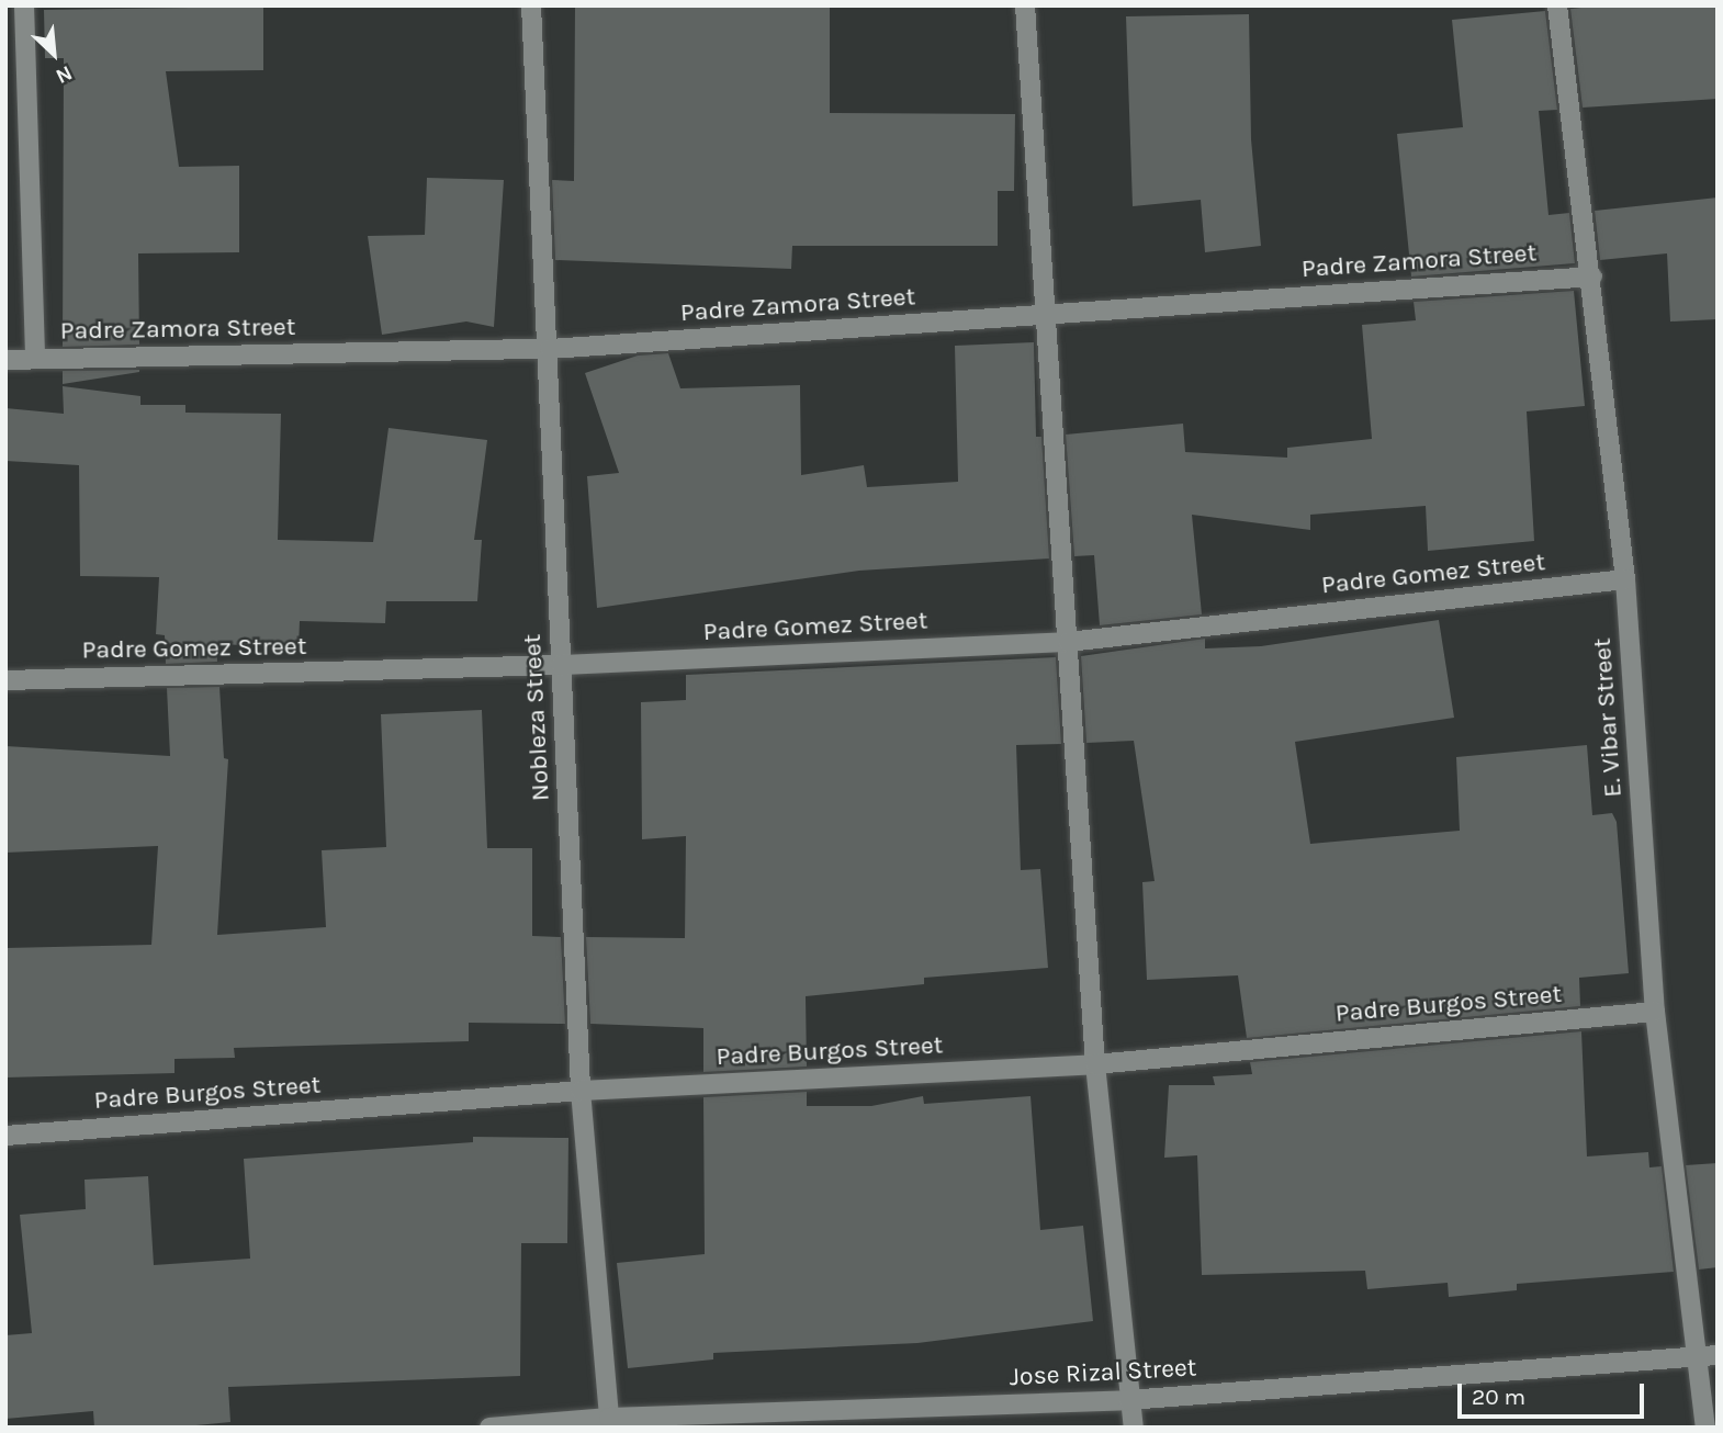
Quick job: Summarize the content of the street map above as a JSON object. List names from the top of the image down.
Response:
{
  "streets": {
    "street": [
      "Padre Zamora Street",
      "Padre Gomez Street",
      "Nobleza Street",
      "E. Vibar Street",
      "Padre Burgos Street",
      "Jose Rizal Street"
    ]
  },
  "crossings": [
    ["Padre Zamora Street", "Nobleza Street"],
    ["Padre Zamora Street", "E. Vibar Street"],
    ["Padre Gomez Street", "Nobleza Street"],
    ["Padre Gomez Street", "E. Vibar Street"],
    ["Nobleza Street", "Padre Burgos Street"],
    ["Nobleza Street", "Jose Rizal Street"],
    ["E. Vibar Street", "Padre Burgos Street"],
    ["E. Vibar Street", "Jose Rizal Street"]
  ],
  "scale_bar": "20 m",
  "north": "bottom right"
}
